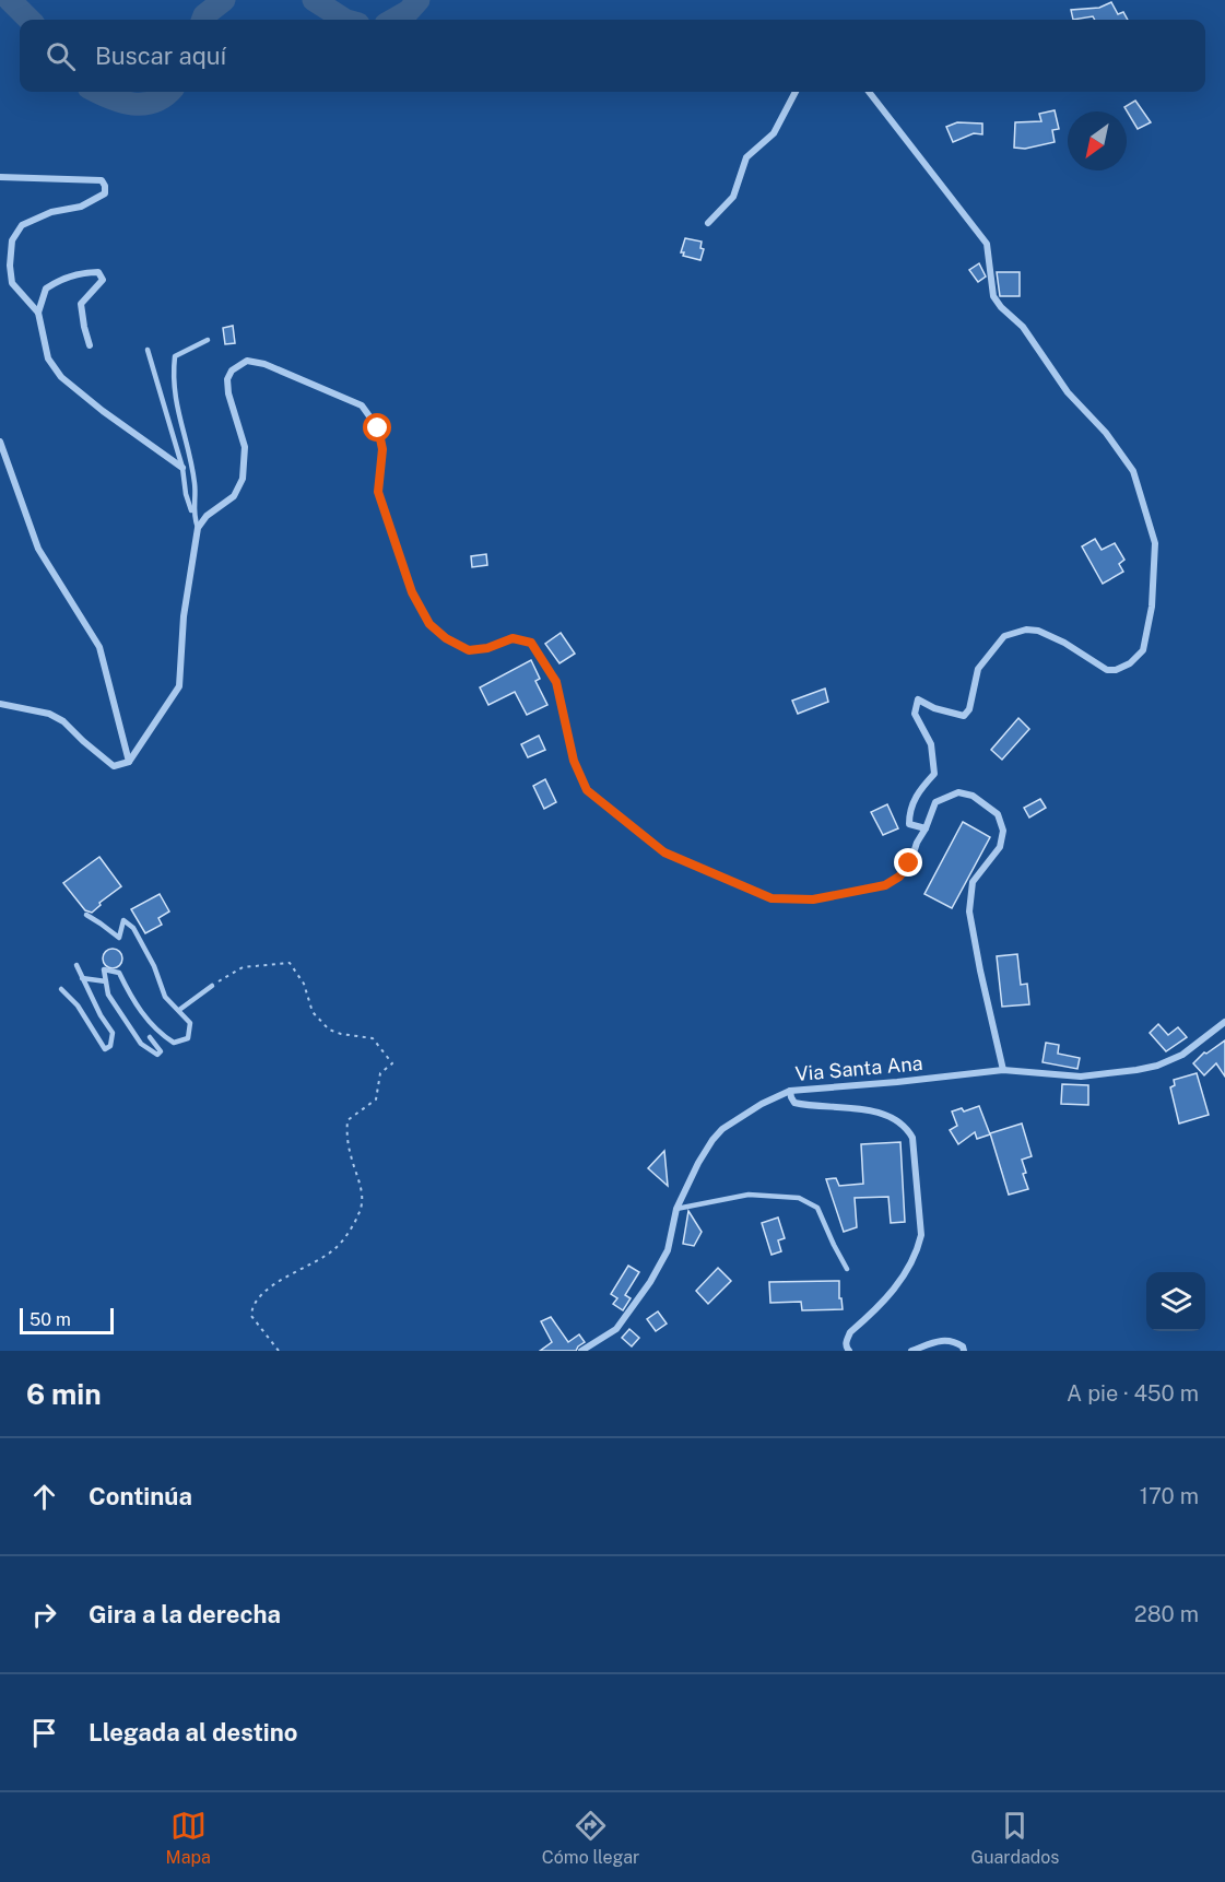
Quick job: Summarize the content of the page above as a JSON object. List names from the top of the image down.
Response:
{
  "streets": {
    "street": ["Via Santa Ana"]
  },
  "scale_bar": "50 m",
  "north": "bottom left",
  "page": {
    "search": "Buscar aquí",
    "scale": "50 m",
    "heading": ["6 min", "A pie · 450 m"],
    "list": [
      ["Continúa", "170 m"],
      ["Gira a la derecha", "280 m"],
      "Llegada al destino"
    ],
    "nav": ["Mapa", "Cómo llegar", "Guardados"]
  }
}
